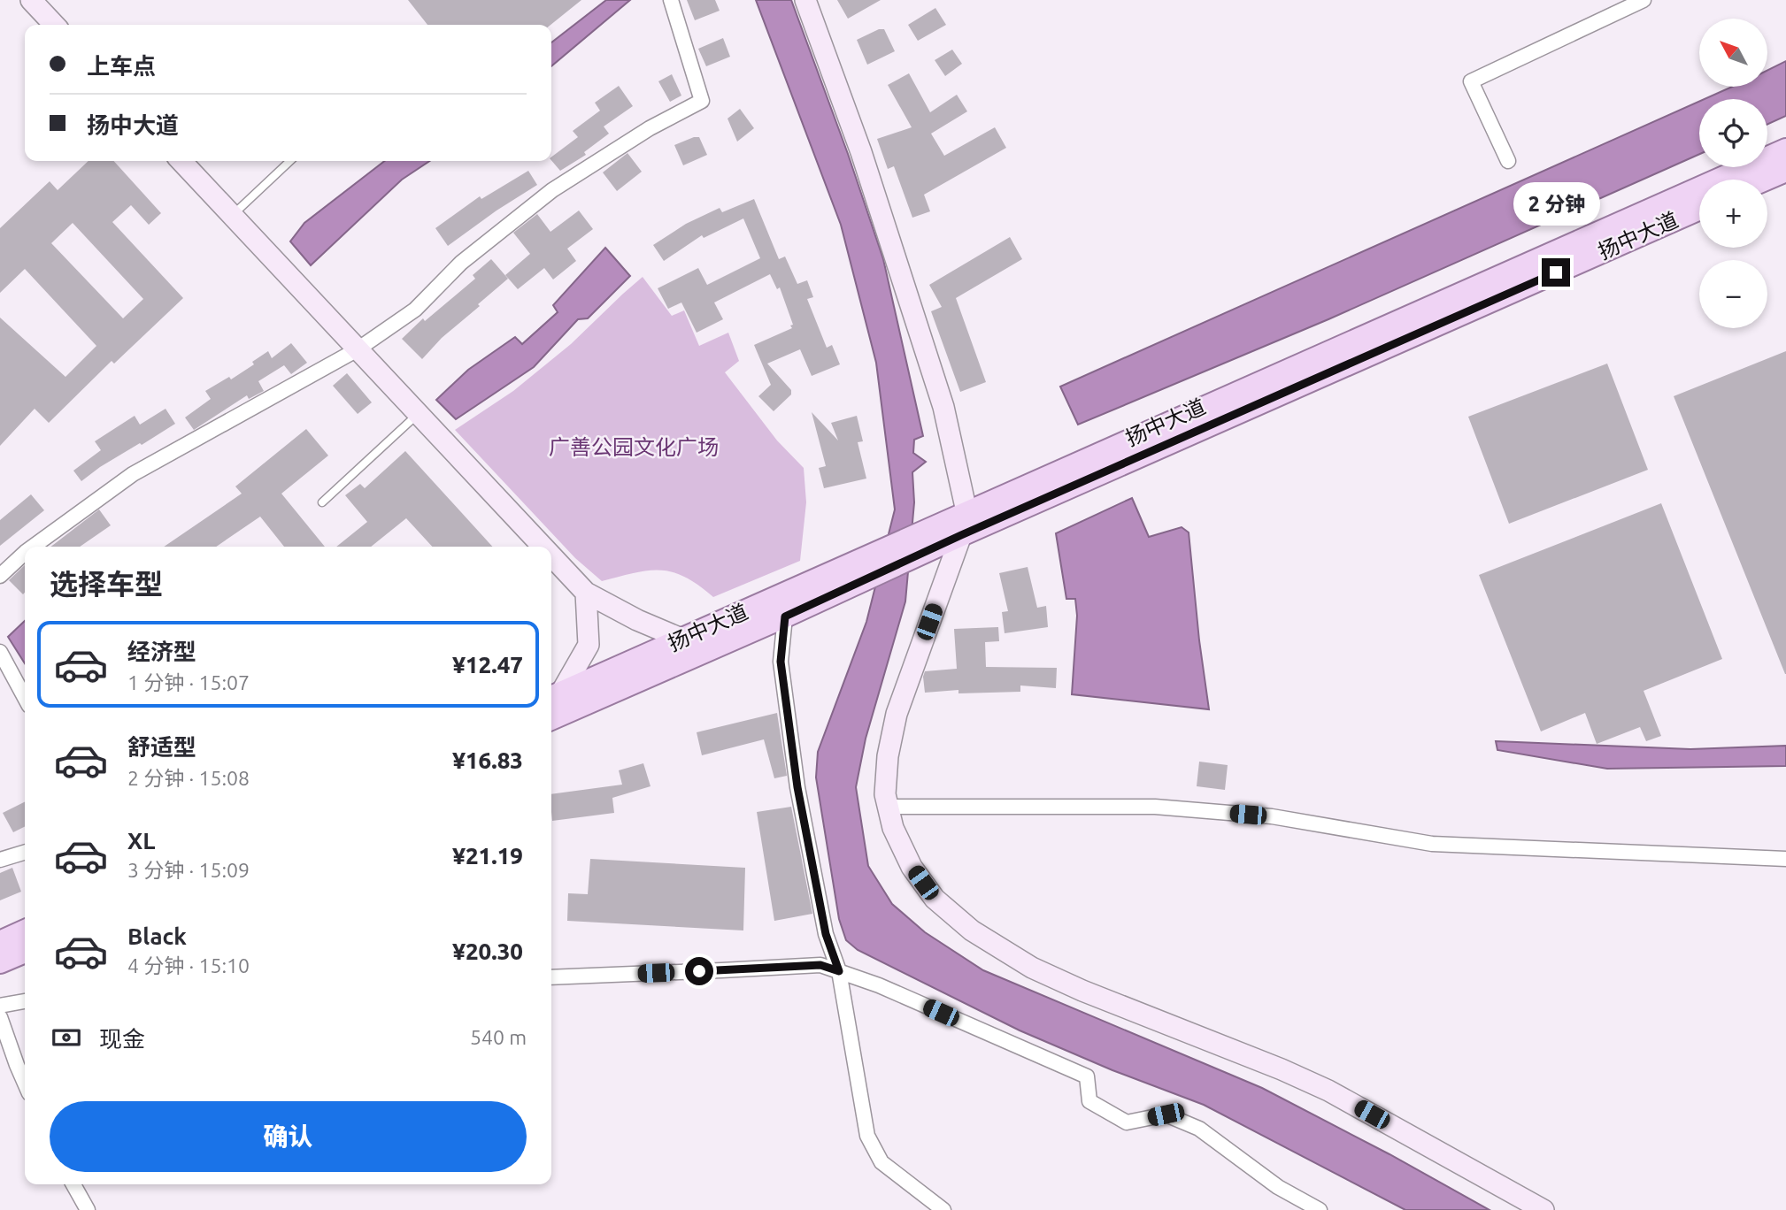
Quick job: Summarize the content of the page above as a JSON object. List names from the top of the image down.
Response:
{
  "streets": {
    "main road": ["扬中大道"]
  },
  "parks": ["广善公园文化广场"],
  "north": "top left",
  "page": {
    "map_buttons": ["+", "−"],
    "banner": ["上车点", "扬中大道"],
    "bubble": "2 分钟",
    "heading": "选择车型",
    "list": [
      {
        "name": "经济型",
        "note": "1 分钟 · 15:07",
        "value": "¥12.47"
      },
      {
        "name": "舒适型",
        "note": "2 分钟 · 15:08",
        "value": "¥16.83"
      },
      {
        "name": "XL",
        "note": "3 分钟 · 15:09",
        "value": "¥21.19"
      },
      {
        "name": "Black",
        "note": "4 分钟 · 15:10",
        "value": "¥20.30"
      }
    ],
    "pay": ["现金", "540 m"],
    "buttons": "确认"
  }
}
